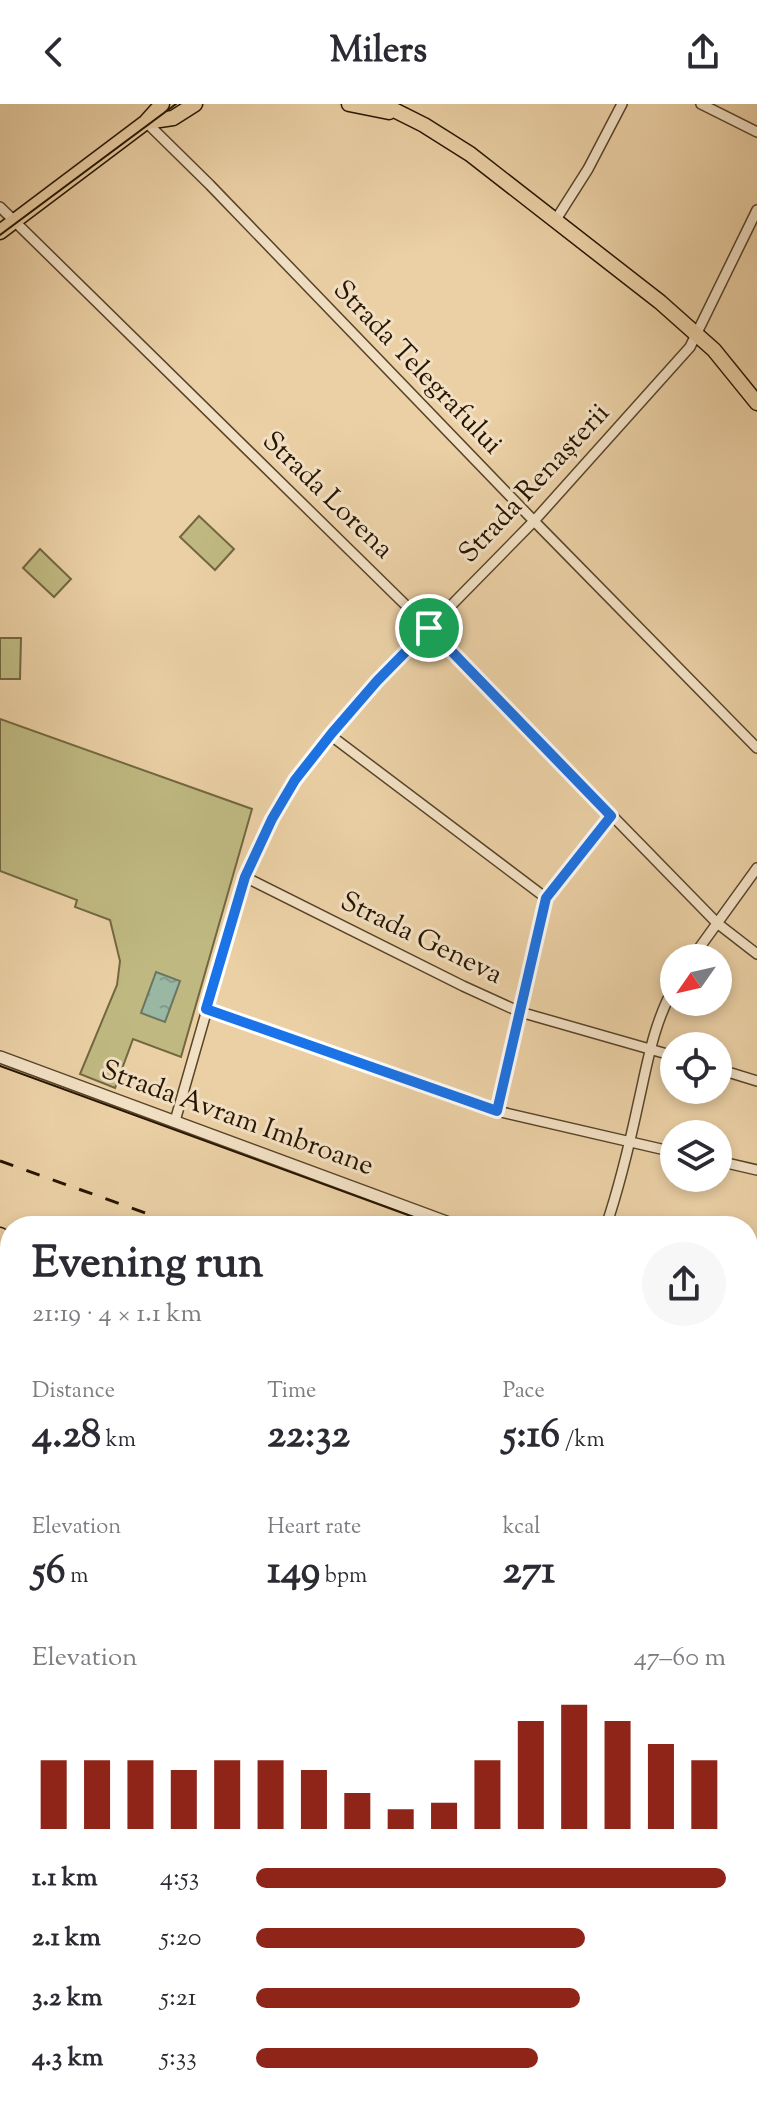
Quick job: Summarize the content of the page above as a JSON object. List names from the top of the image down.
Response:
{
  "streets": {
    "street": [
      "Strada Telegrafului",
      "Strada Renașterii",
      "Strada Lorena",
      "Strada Geneva",
      "Strada Avram Imbroane"
    ]
  },
  "crossings": [
    ["Strada Telegrafului", "Strada Renașterii"],
    ["Strada Renașterii", "Strada Lorena"],
    ["Strada Renașterii", "Strada Geneva"],
    ["Strada Renașterii", "Strada Avram Imbroane"]
  ],
  "north": "bottom left",
  "page": {
    "header": "Milers",
    "heading": ["Evening run", "21:19 · 4 × 1.1 km"],
    "stats": [
      ["Distance", "4.28 km"],
      ["Time", "22:32"],
      ["Pace", "5:16 /km"],
      ["Elevation", "56 m"],
      ["Heart rate", "149 bpm"],
      ["kcal", "271"]
    ],
    "chart": ["Elevation", "47–60 m"],
    "list": [
      {
        "name": "1.1 km",
        "note": "4:53"
      },
      {
        "name": "2.1 km",
        "note": "5:20"
      },
      {
        "name": "3.2 km",
        "note": "5:21"
      },
      {
        "name": "4.3 km",
        "note": "5:33"
      }
    ]
  }
}
